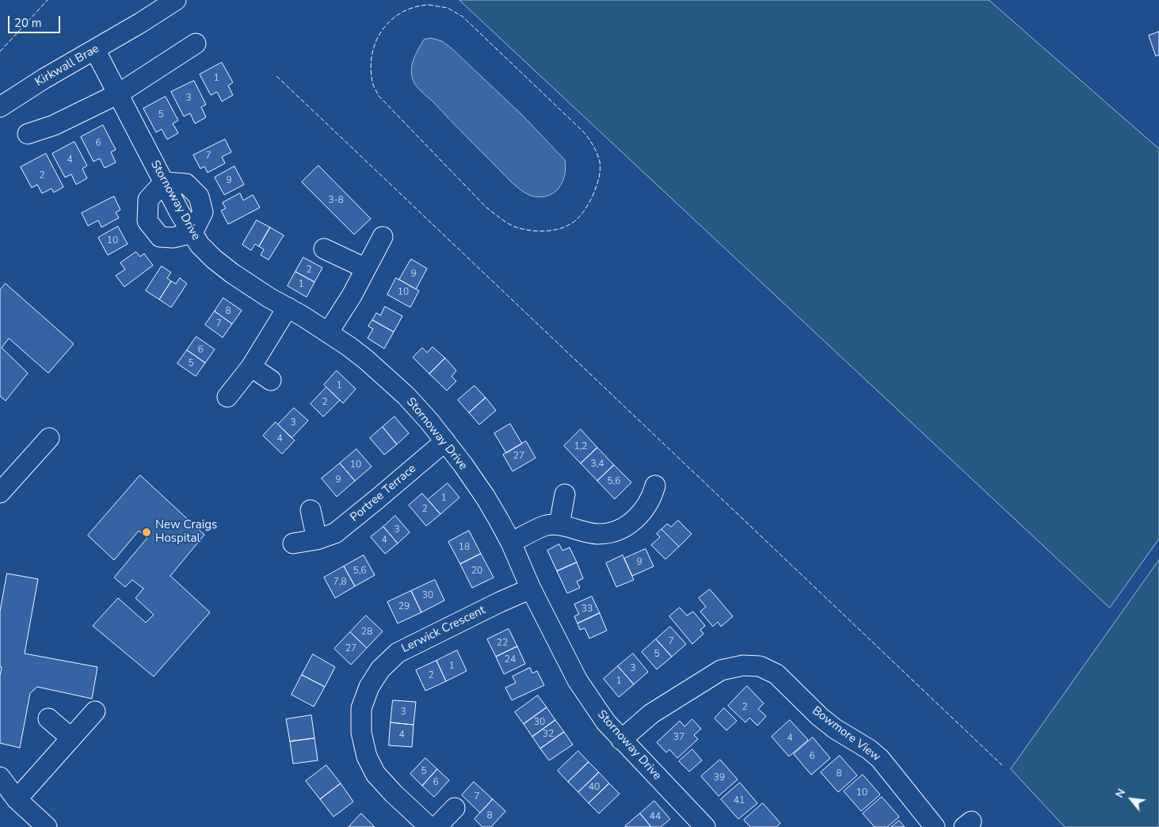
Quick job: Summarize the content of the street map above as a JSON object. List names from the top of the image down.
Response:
{
  "streets": {
    "street": [
      "Kirkwall Brae",
      "Stornoway Drive",
      "Portree Terrace",
      "Lerwick Crescent",
      "Bowmore View"
    ]
  },
  "crossings": [
    ["Kirkwall Brae", "Stornoway Drive"],
    ["Stornoway Drive", "Portree Terrace"],
    ["Stornoway Drive", "Lerwick Crescent"],
    ["Stornoway Drive", "Bowmore View"]
  ],
  "places": ["New Craigs Hospital"],
  "house_numbers": [
    "1",
    "3",
    "5",
    "6",
    "7",
    "4",
    "2",
    "9",
    "3-8",
    "10",
    "2",
    "9",
    "1",
    "10",
    "8",
    "7",
    "6",
    "5",
    "1",
    "2",
    "3",
    "4",
    "1,2",
    "27",
    "3,4",
    "10",
    "9",
    "5,6",
    "1",
    "2",
    "3",
    "4",
    "18",
    "9",
    "5,6",
    "20",
    "7,8",
    "30",
    "29",
    "33",
    "28",
    "7",
    "22",
    "27",
    "5",
    "24",
    "1",
    "3",
    "2",
    "1",
    "2",
    "3",
    "30",
    "32",
    "4",
    "37",
    "4",
    "6",
    "5",
    "8",
    "39",
    "6",
    "40",
    "10",
    "7",
    "41",
    "8",
    "44"
  ],
  "scale_bar": "20 m",
  "north": "top left"
}
